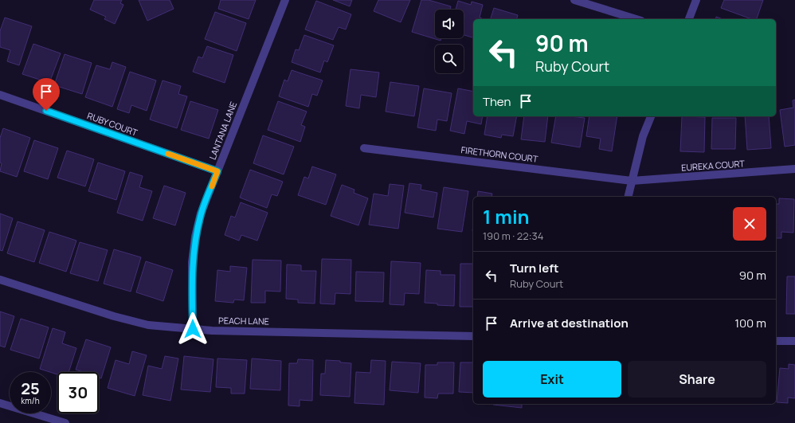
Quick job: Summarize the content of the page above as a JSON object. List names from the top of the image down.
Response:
{
  "streets": {
    "street": [
      "RUBY COURT",
      "LANTANA LANE",
      "FIRETHORN COURT",
      "EUREKA COURT",
      "PEACH LANE"
    ]
  },
  "crossings": [
    ["RUBY COURT", "LANTANA LANE"],
    ["LANTANA LANE", "PEACH LANE"],
    ["FIRETHORN COURT", "EUREKA COURT"]
  ],
  "page": {
    "turn": ["90 m", "Ruby Court"],
    "then": "Then",
    "heading": ["1 min", "190 m · 22:34"],
    "list": [
      {
        "name": "Turn left",
        "note": "Ruby Court",
        "value": "90 m"
      },
      {
        "name": "Arrive at destination",
        "value": "100 m"
      }
    ],
    "buttons": ["Exit", "Share"],
    "speed": "25 km/h",
    "limit": "30"
  }
}
